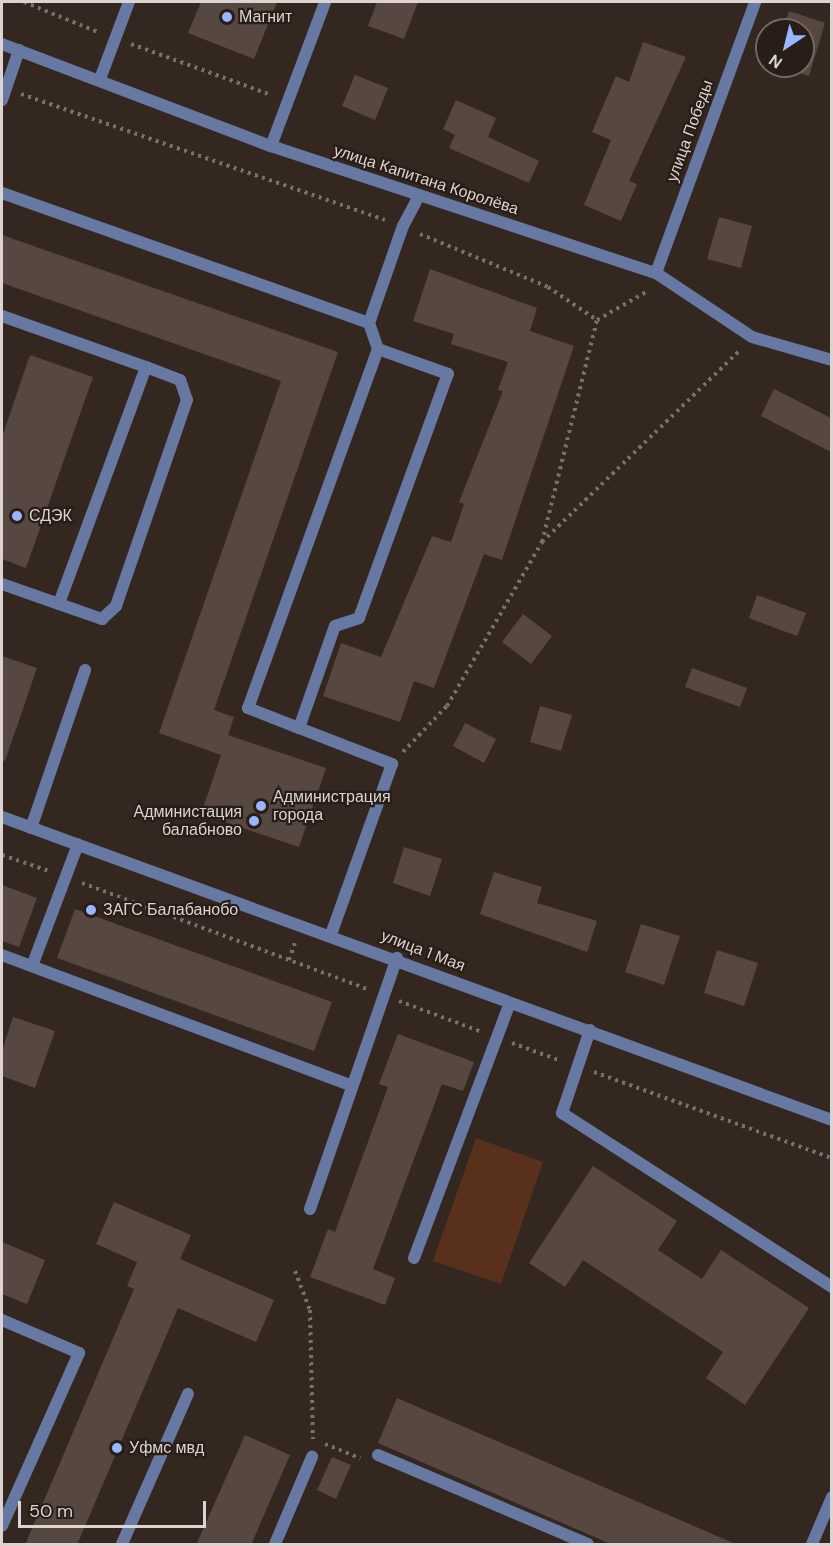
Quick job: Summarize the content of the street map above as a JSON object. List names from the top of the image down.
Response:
{
  "streets": {
    "street": ["улица Победы", "улица Капитана Королёва", "улица 1 Мая"]
  },
  "crossings": [
    ["улица Победы", "улица Капитана Королёва"]
  ],
  "places": [
    "Магнит",
    "СДЭК",
    "Администрация города",
    "Администация балабново",
    "ЗАГС Балабанобо",
    "Уфмс мвд"
  ],
  "scale_bar": "50 m",
  "north": "bottom left"
}
